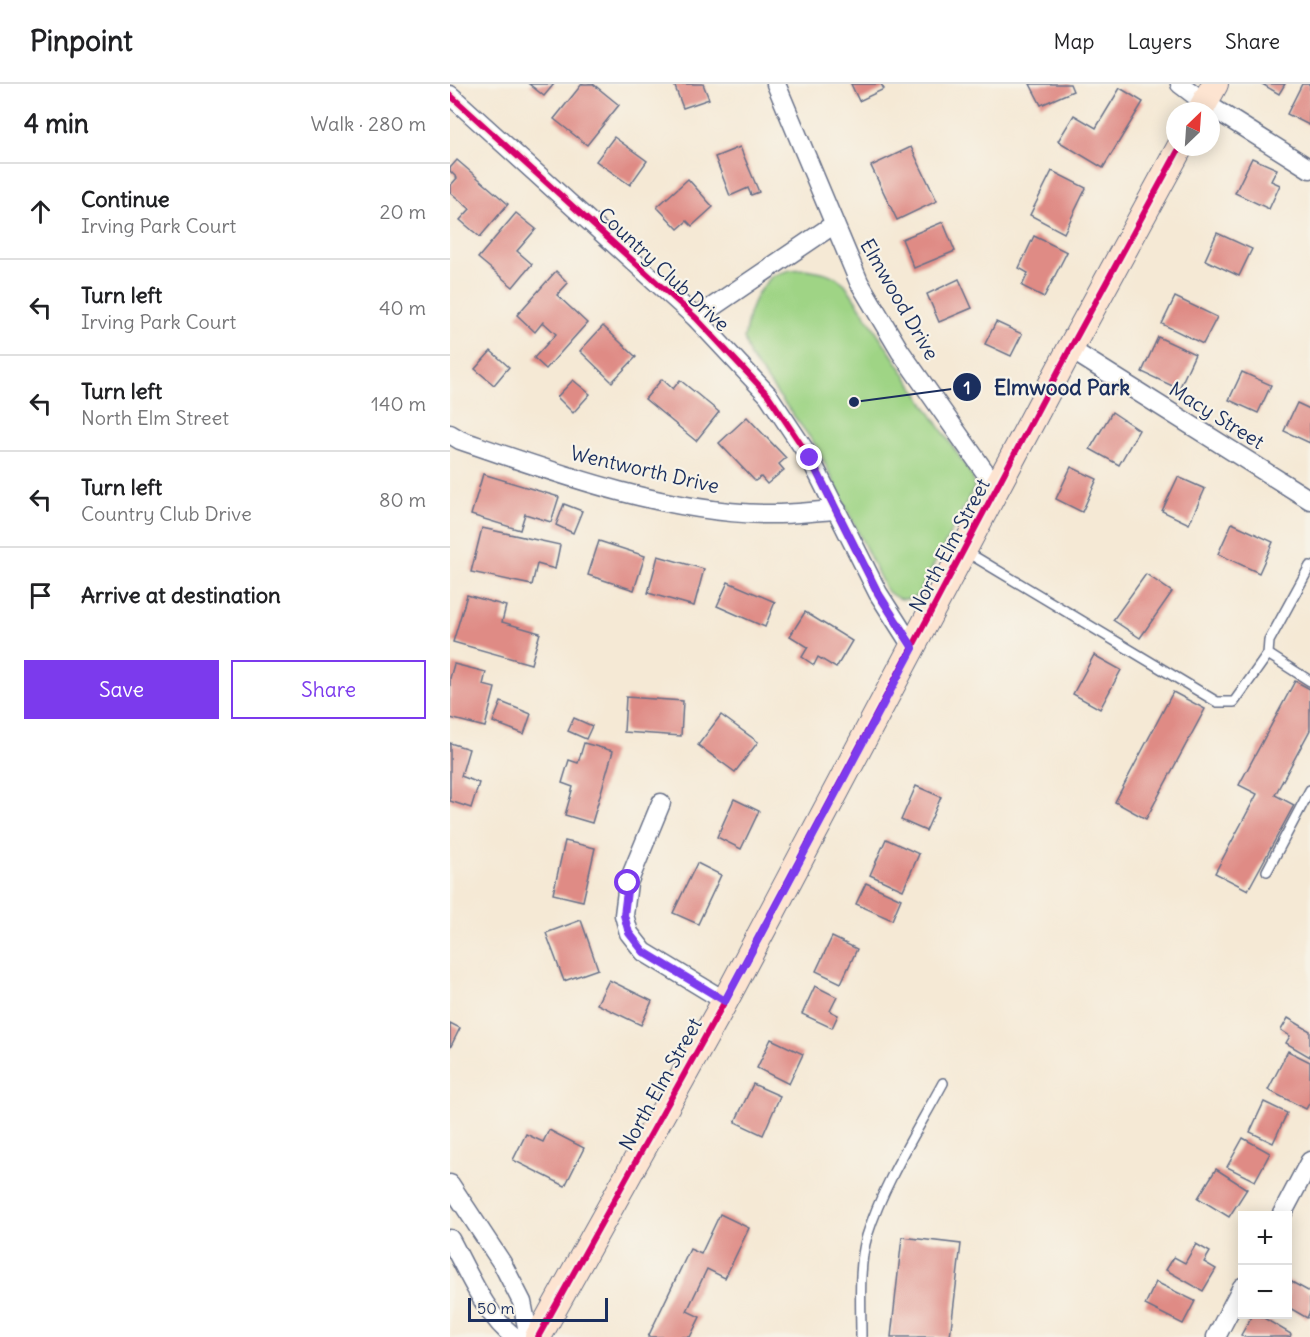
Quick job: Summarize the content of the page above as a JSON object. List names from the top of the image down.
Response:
{
  "streets": {
    "main road": ["North Elm Street"],
    "street": [
      "Country Club Drive",
      "Elmwood Drive",
      "Macy Street",
      "Wentworth Drive"
    ]
  },
  "crossings": [
    ["Country Club Drive", "Wentworth Drive"],
    ["Country Club Drive", "North Elm Street"],
    ["Elmwood Drive", "North Elm Street"],
    ["Macy Street", "North Elm Street"]
  ],
  "places": ["Elmwood Park"],
  "scale_bar": "50 m",
  "north": "top right",
  "page": {
    "header": "Pinpoint",
    "nav": ["Map", "Layers", "Share"],
    "heading": ["4 min", "Walk · 280 m"],
    "list": [
      ["Continue", "Irving Park Court", "20 m"],
      ["Turn left", "Irving Park Court", "40 m"],
      ["Turn left", "North Elm Street", "140 m"],
      ["Turn left", "Country Club Drive", "80 m"],
      "Arrive at destination"
    ],
    "buttons": ["Save", "Share"],
    "map_buttons": ["+", "−"],
    "scale": "50 m"
  }
}
